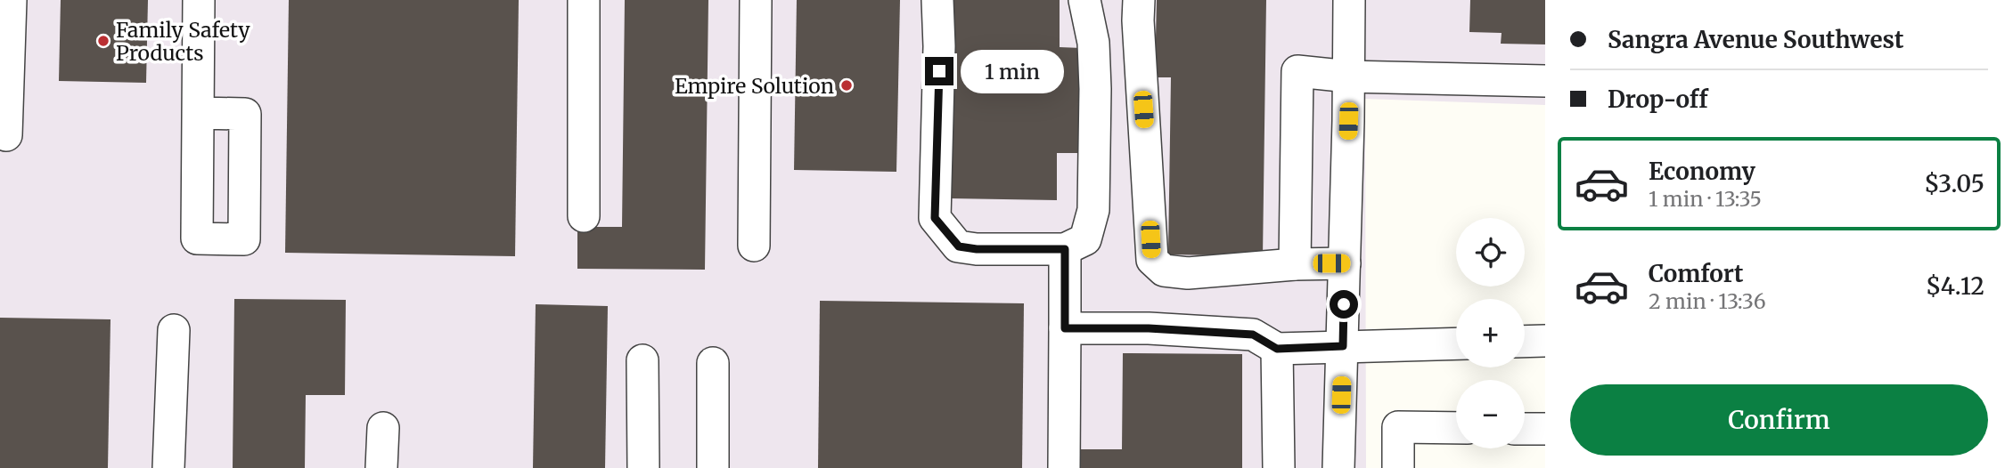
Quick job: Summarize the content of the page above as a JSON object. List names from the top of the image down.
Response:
{
  "places": ["Family Safety Products", "Empire Solution"],
  "page": {
    "banner": ["Sangra Avenue Southwest", "Drop-off"],
    "bubble": "1 min",
    "list": [
      {
        "name": "Economy",
        "note": "1 min · 13:35",
        "value": "$3.05"
      },
      {
        "name": "Comfort",
        "note": "2 min · 13:36",
        "value": "$4.12"
      }
    ],
    "map_buttons": ["+", "−"],
    "buttons": "Confirm"
  }
}
